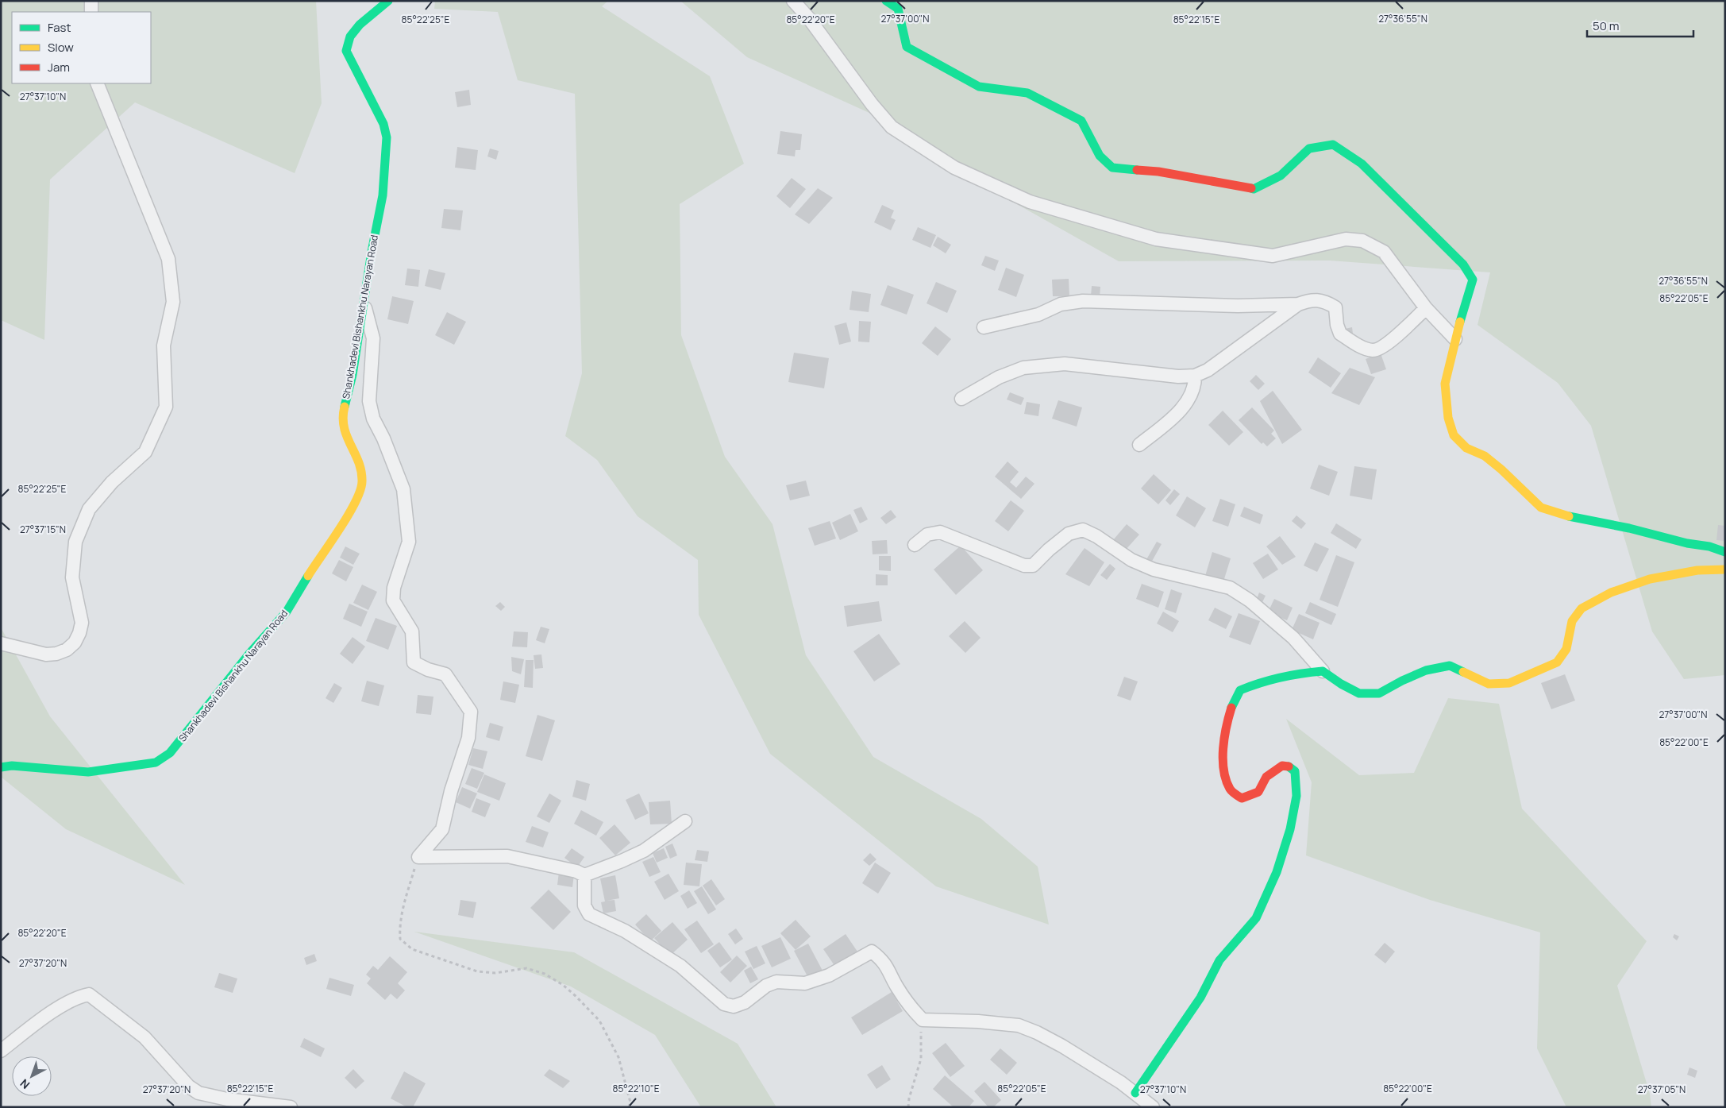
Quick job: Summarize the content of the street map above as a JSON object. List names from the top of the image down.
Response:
{
  "streets": {
    "street": ["Shankhadevi Bishankhu Narayan Road"]
  },
  "legend": ["Fast", "Slow", "Jam"],
  "scale_bar": "50 m",
  "north": "bottom left",
  "coordinates": [
    "27°36'55\"N",
    "27°37'00\"N",
    "85°22'25\"E",
    "85°22'20\"E",
    "85°22'15\"E",
    "27°37'10\"N",
    "85°22'05\"E",
    "27°37'15\"N",
    "85°22'00\"E",
    "27°37'20\"N",
    "85°22'10\"E",
    "27°37'05\"N"
  ]
}
